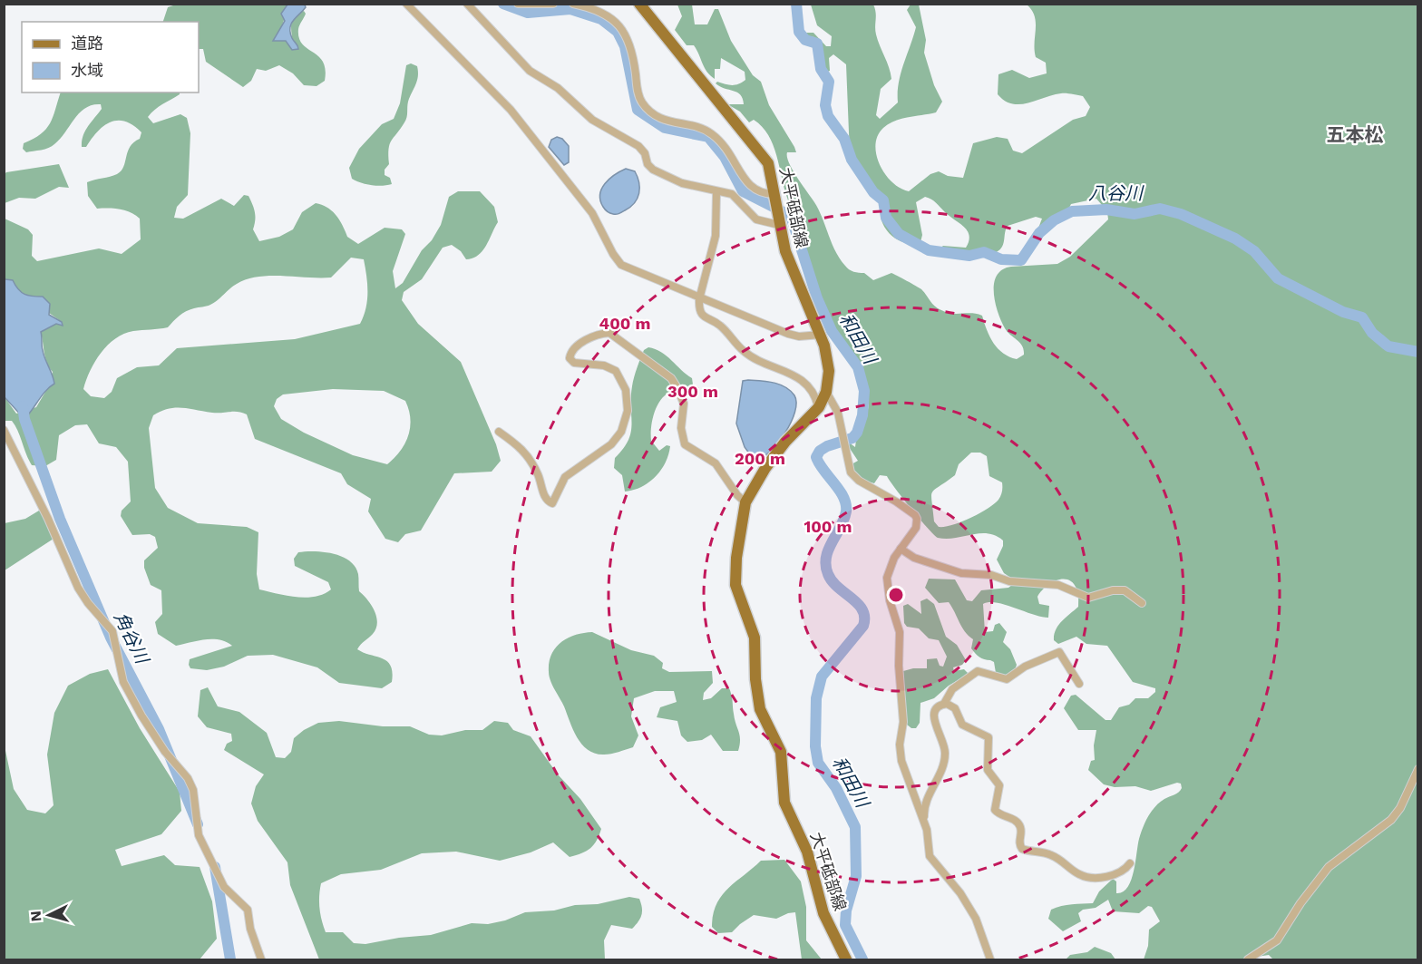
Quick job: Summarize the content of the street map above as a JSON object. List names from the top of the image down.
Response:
{
  "streets": {
    "main road": ["大平砥部線"]
  },
  "districts": ["五本松"],
  "water": ["八谷川", "和田川", "角谷川"],
  "legend": ["道路", "水域"],
  "north": "left",
  "rings": [
    "400 m",
    "300 m",
    "200 m",
    "100 m"
  ]
}
